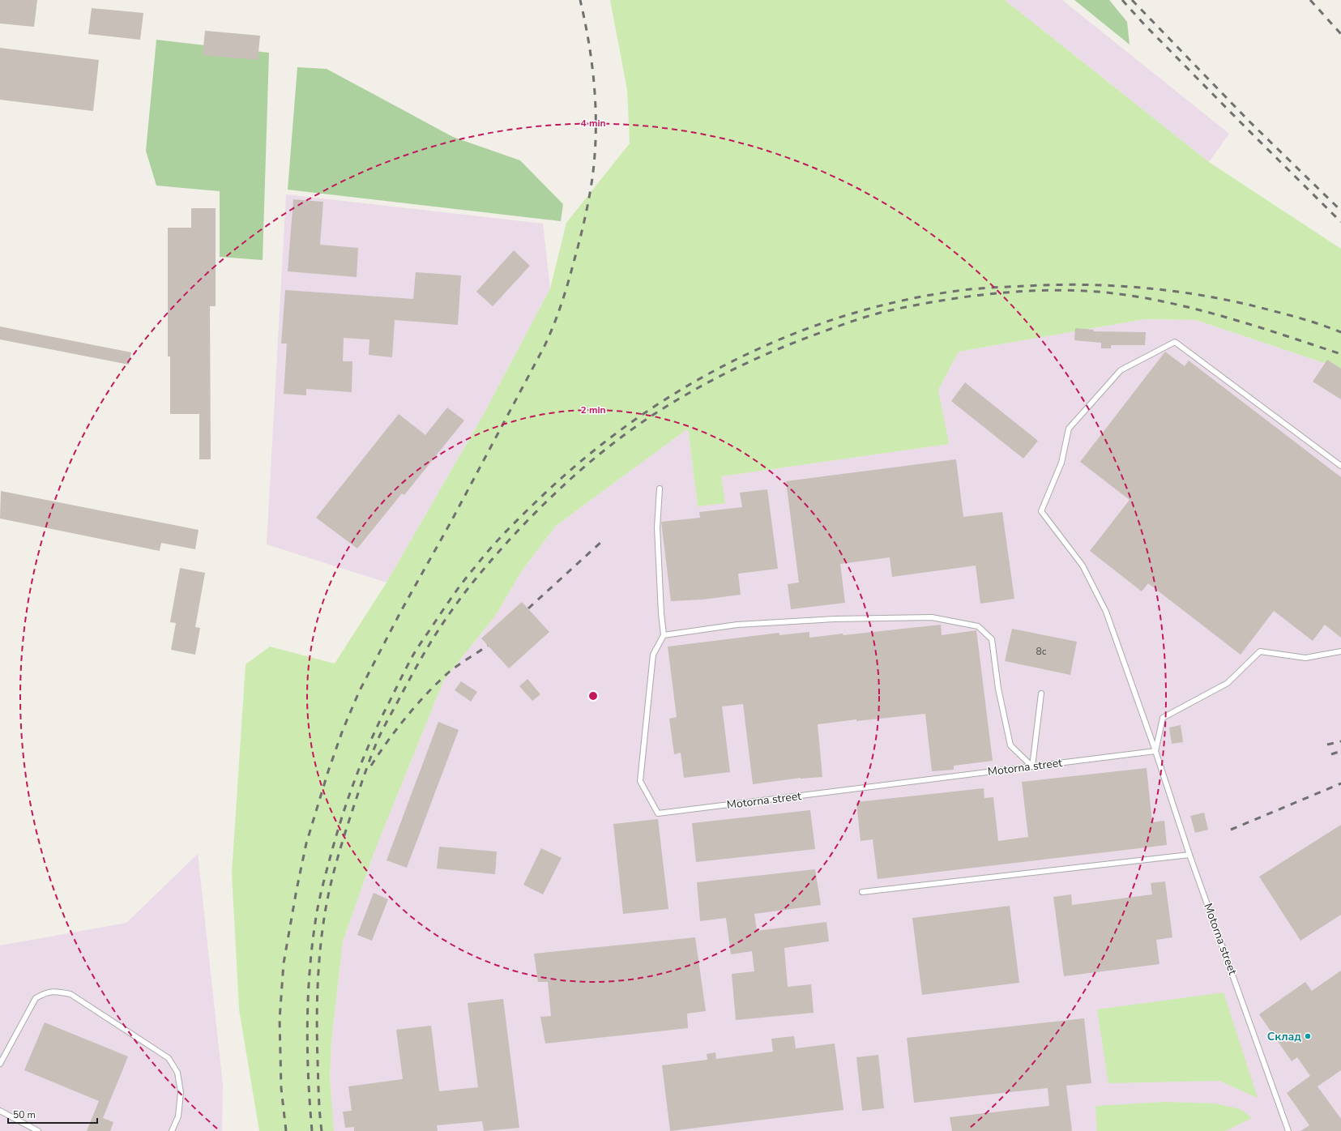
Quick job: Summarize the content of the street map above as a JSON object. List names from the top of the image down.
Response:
{
  "streets": {
    "lane": ["Motorna street"]
  },
  "places": ["Склад"],
  "house_numbers": ["8с"],
  "scale_bar": "50 m",
  "rings": ["4 min", "2 min"]
}
